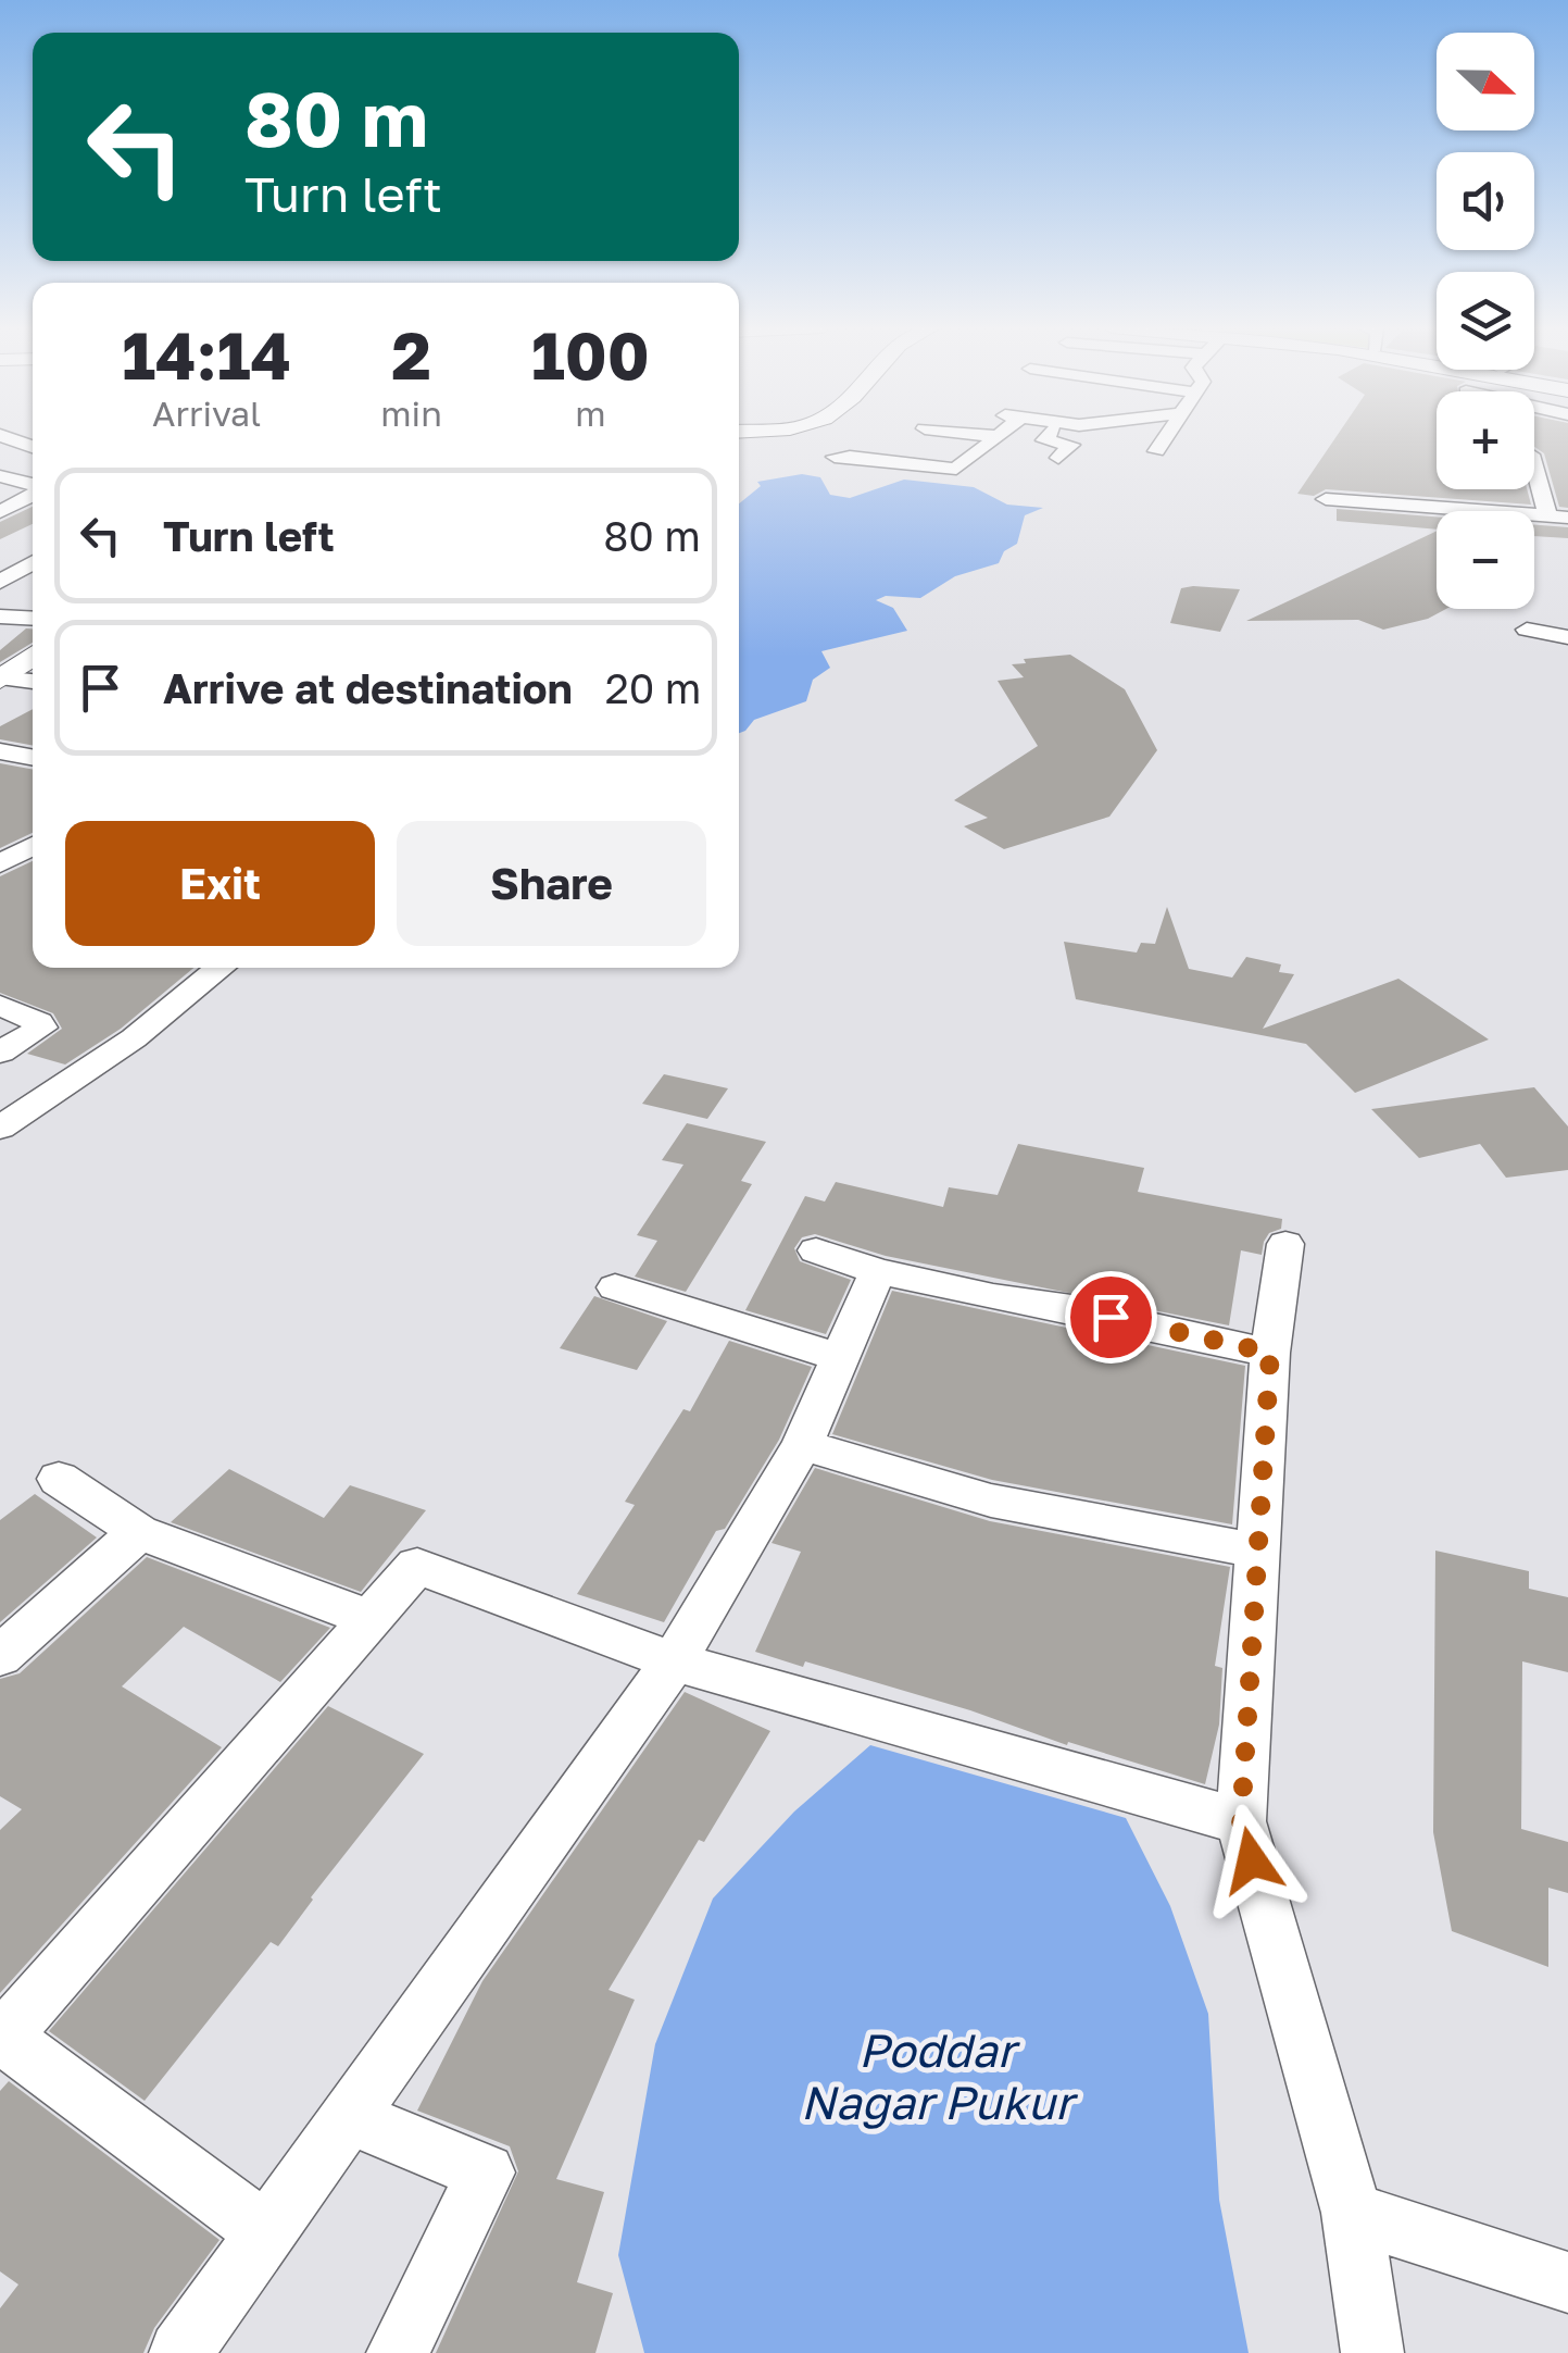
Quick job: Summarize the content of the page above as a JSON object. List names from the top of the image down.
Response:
{
  "water": ["Poddar Nagar Pukur"],
  "north": "right",
  "page": {
    "map_buttons": ["+", "−"],
    "turn": ["80 m", "Turn left"],
    "eta": [
      "14:14",
      "Arrival",
      "2",
      "min",
      "100",
      "m"
    ],
    "list": [
      {
        "name": "Turn left",
        "value": "80 m"
      },
      {
        "name": "Arrive at destination",
        "value": "20 m"
      }
    ],
    "buttons": ["Exit", "Share"]
  }
}
